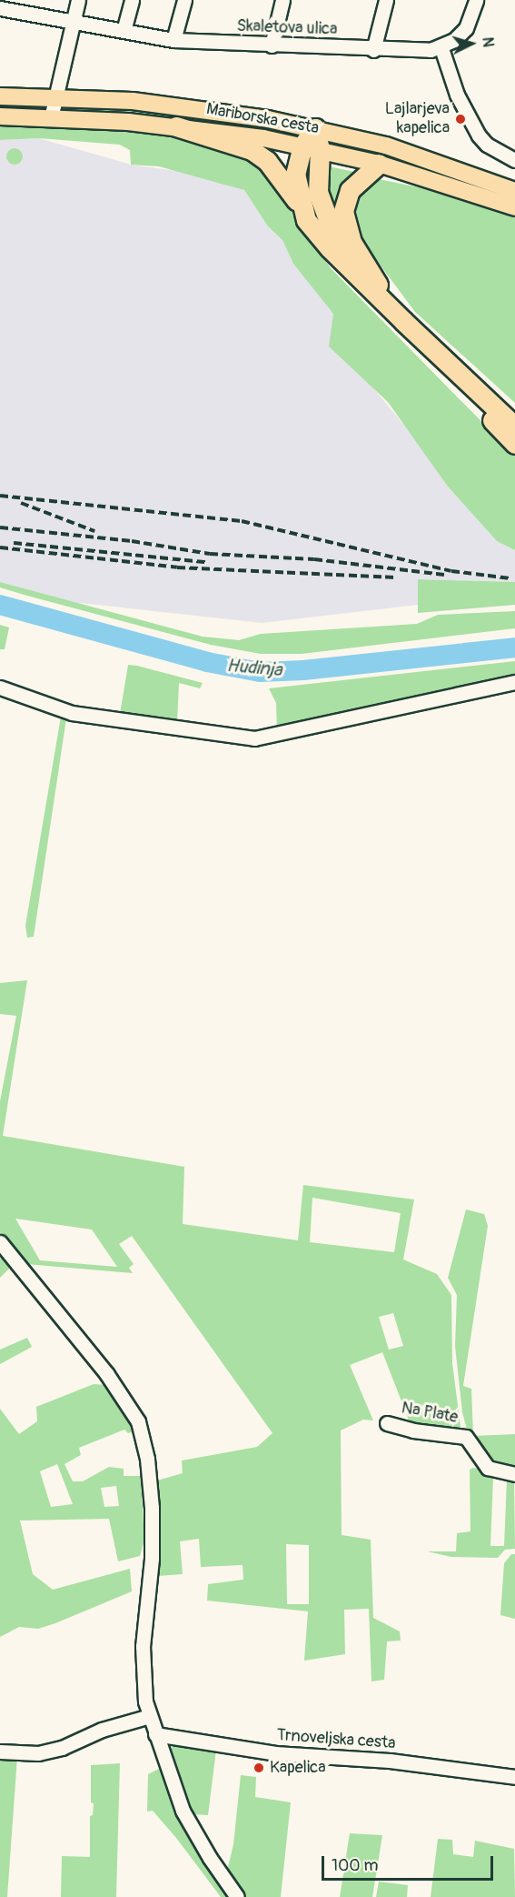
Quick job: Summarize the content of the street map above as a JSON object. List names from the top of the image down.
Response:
{
  "streets": {
    "main road": ["Mariborska cesta"],
    "street": ["Skaletova ulica", "Na Plate", "Trnoveljska cesta"]
  },
  "water": ["Hudinja"],
  "places": ["Lajlarjeva kapelica", "Kapelica"],
  "scale_bar": "100 m",
  "north": "right"
}
